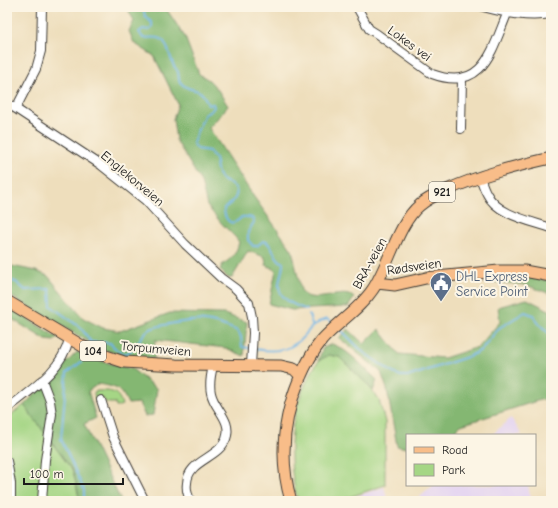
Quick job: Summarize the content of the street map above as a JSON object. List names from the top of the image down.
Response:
{
  "streets": {
    "main road": [
      "921",
      "BRA-veien",
      "Rødsveien",
      "Torpumveien",
      "104"
    ],
    "street": ["Lokes vei", "Englekorveien"]
  },
  "crossings": [
    ["Englekorveien", "Torpumveien"],
    ["BRA-veien", "Rødsveien"],
    ["BRA-veien", "Torpumveien"]
  ],
  "places": {
    "public building": ["DHL Express Service Point"]
  },
  "legend": ["Road", "Park"],
  "scale_bar": "100 m"
}
